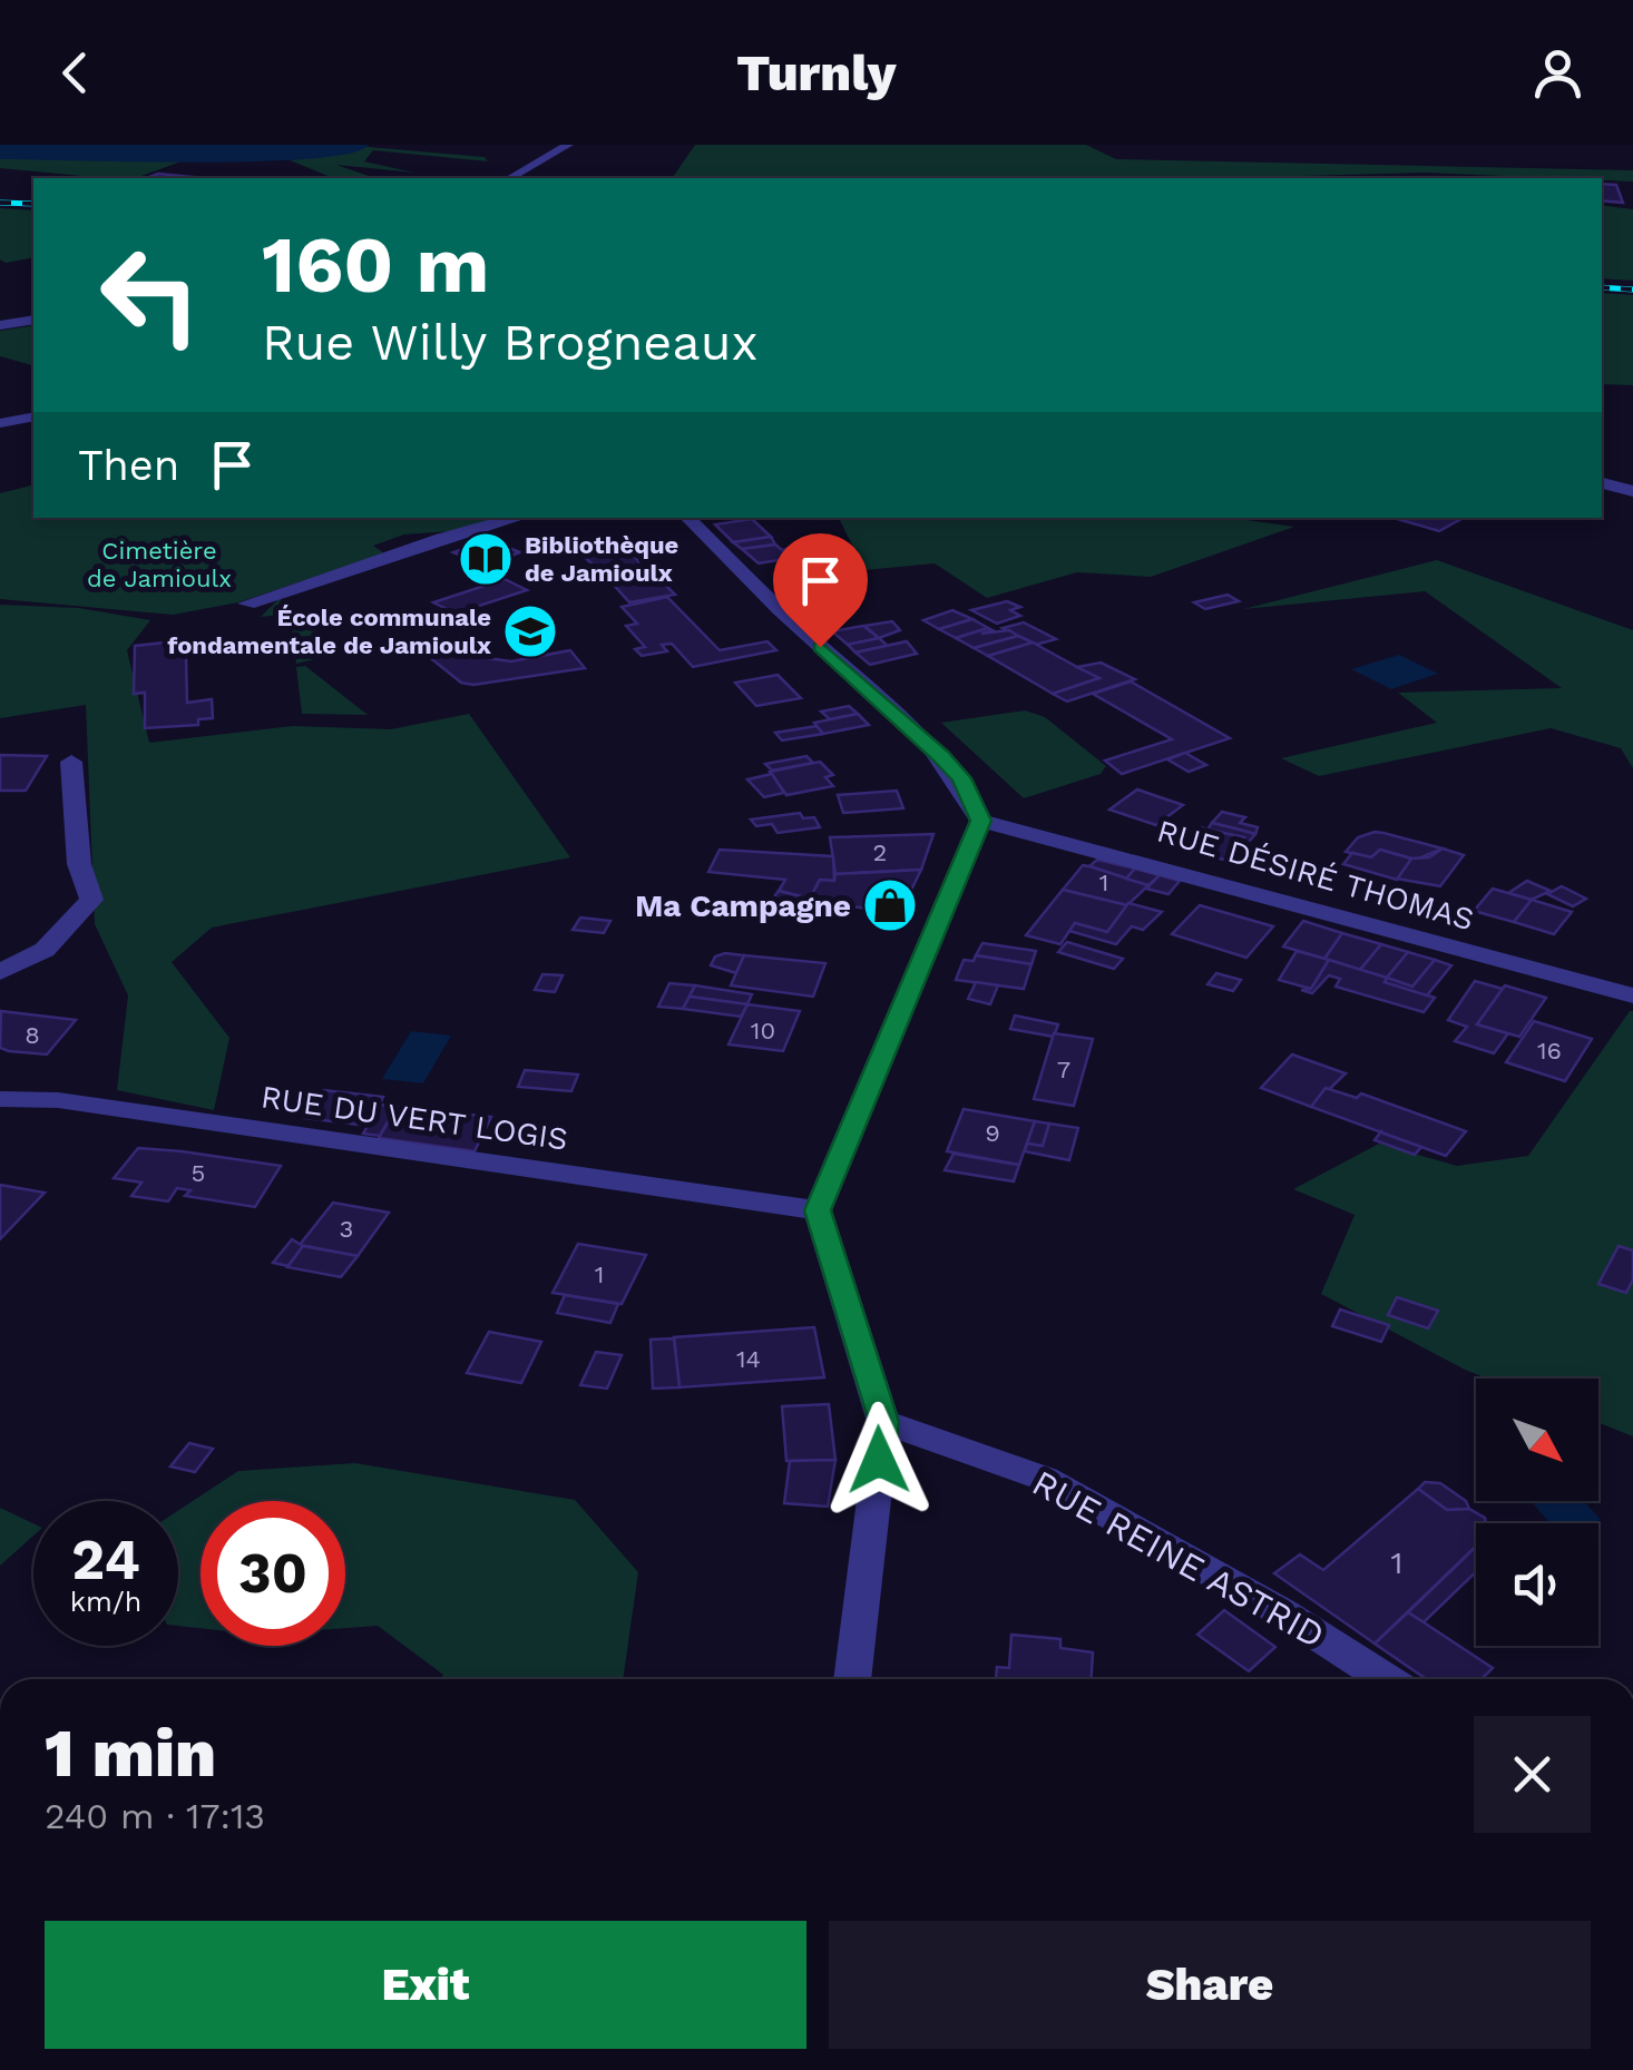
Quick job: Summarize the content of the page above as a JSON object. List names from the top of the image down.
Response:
{
  "streets": {
    "street": ["RUE DÉSIRÉ THOMAS", "RUE DU VERT LOGIS", "RUE REINE ASTRID"]
  },
  "parks": ["Cimetière de Jamioulx"],
  "places": {
    "library": ["Bibliothèque de Jamioulx"],
    "school or university": ["École communale fondamentale de Jamioulx"],
    "shop": ["Ma Campagne"]
  },
  "house_numbers": [
    "2",
    "1",
    "10",
    "8",
    "16",
    "7",
    "9",
    "5",
    "3",
    "1",
    "14",
    "1"
  ],
  "north": "bottom right",
  "page": {
    "header": "Turnly",
    "turn": ["160 m", "Rue Willy Brogneaux"],
    "then": "Then",
    "speed": "24 km/h",
    "limit": "30",
    "heading": ["1 min", "240 m · 17:13"],
    "buttons": ["Exit", "Share"]
  }
}
